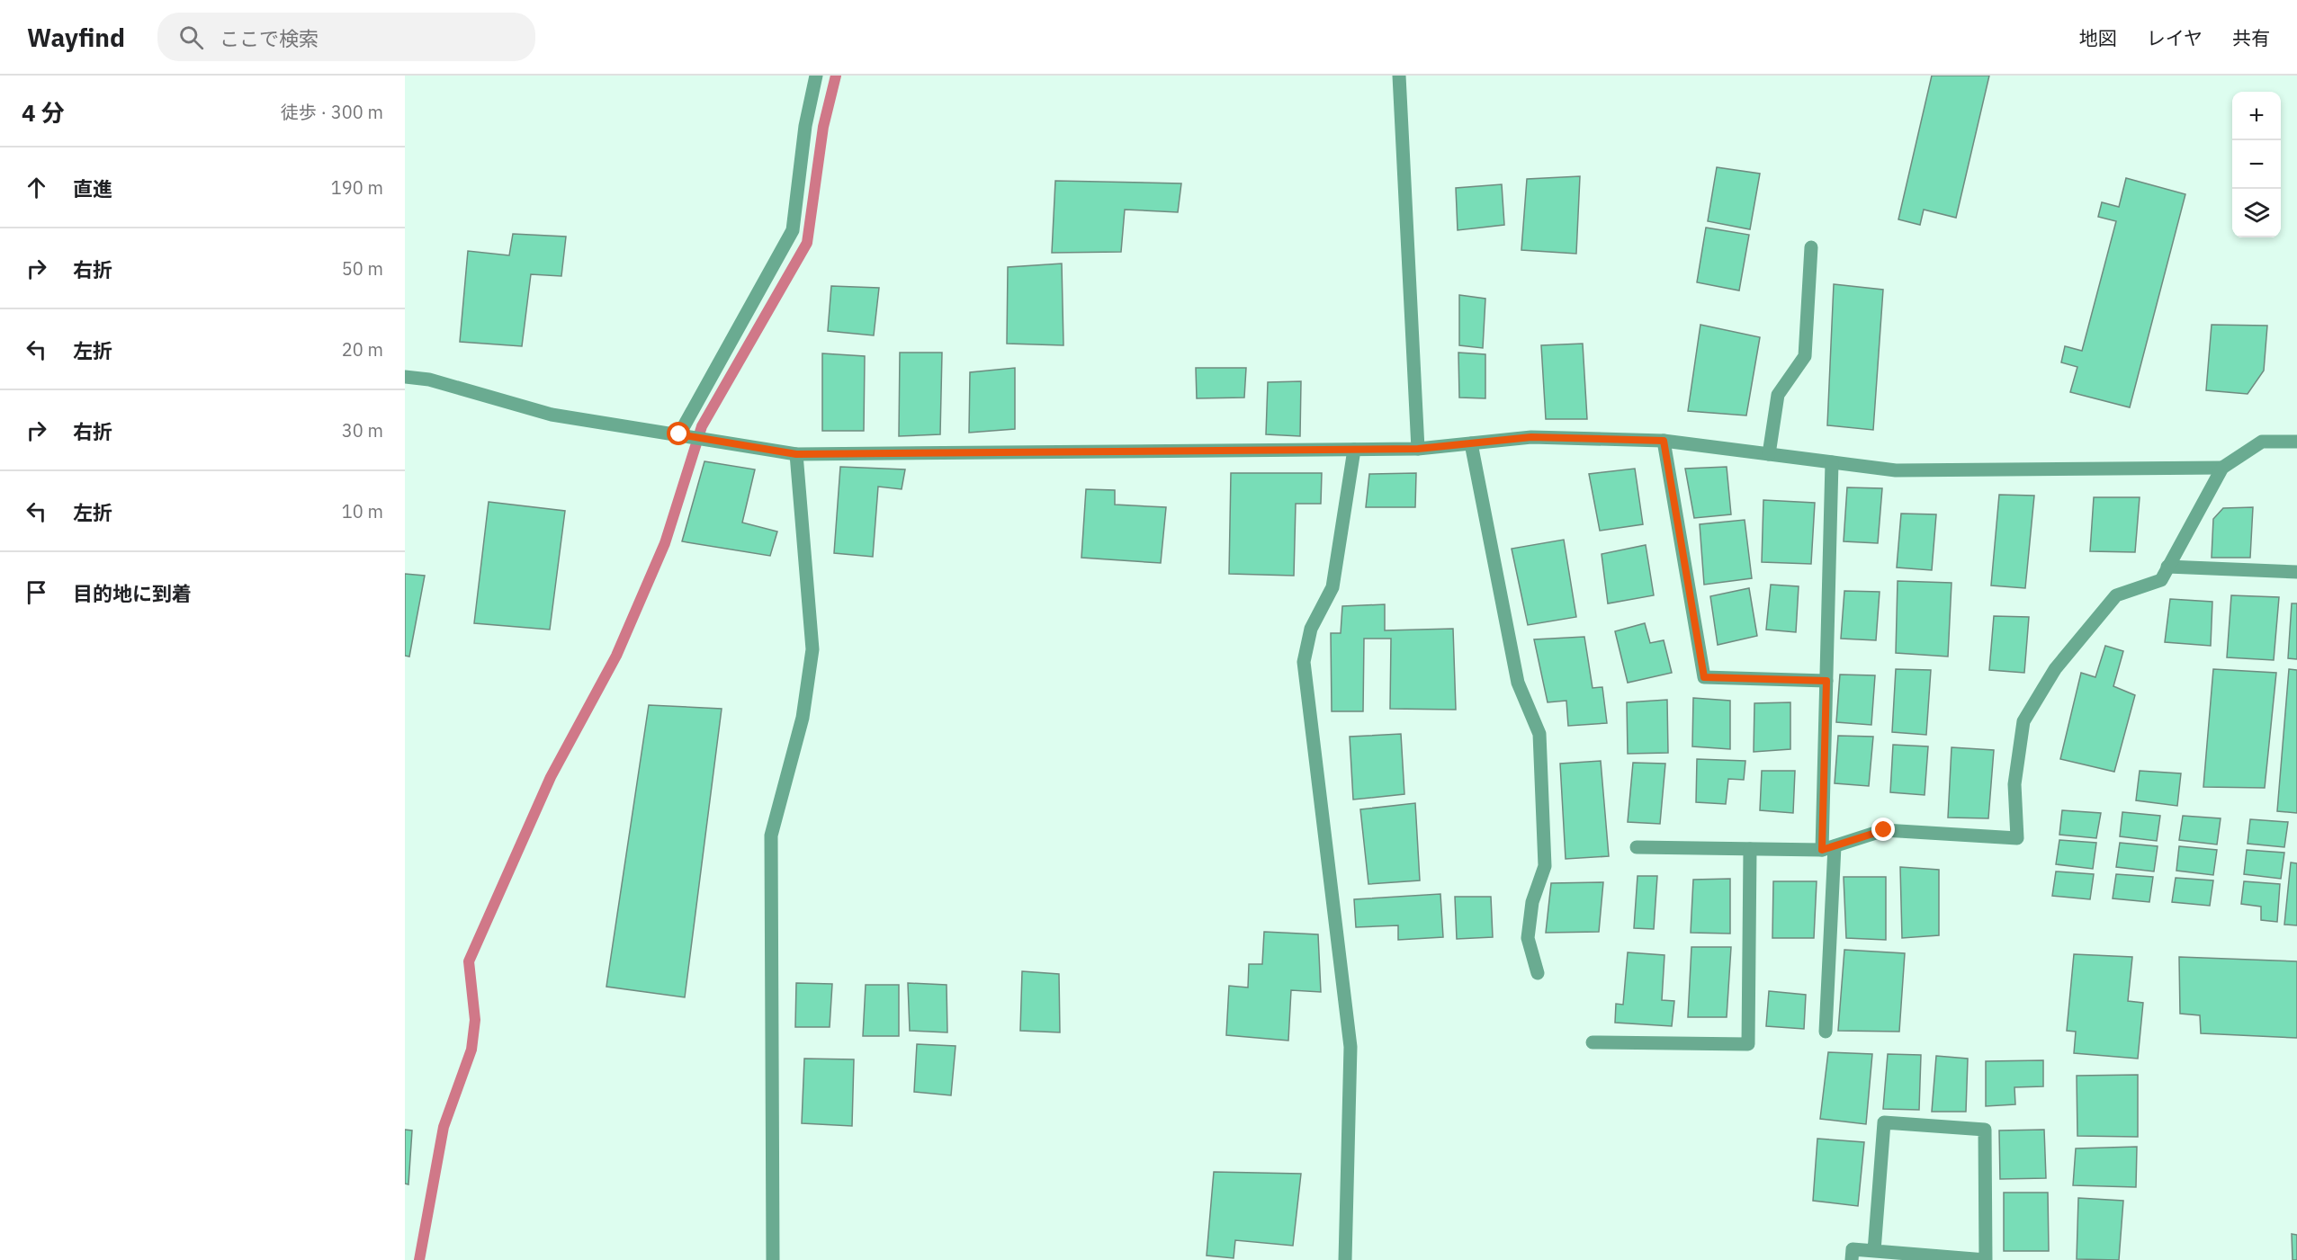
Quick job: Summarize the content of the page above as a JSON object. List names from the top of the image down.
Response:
{
  "page": {
    "header": "Wayfind",
    "search": "ここで検索",
    "nav": ["地図", "レイヤ", "共有"],
    "heading": ["4 分", "徒歩 · 300 m"],
    "map_buttons": ["+", "−"],
    "list": [
      ["直進", "190 m"],
      ["右折", "50 m"],
      ["左折", "20 m"],
      ["右折", "30 m"],
      ["左折", "10 m"],
      "目的地に到着"
    ]
  }
}
